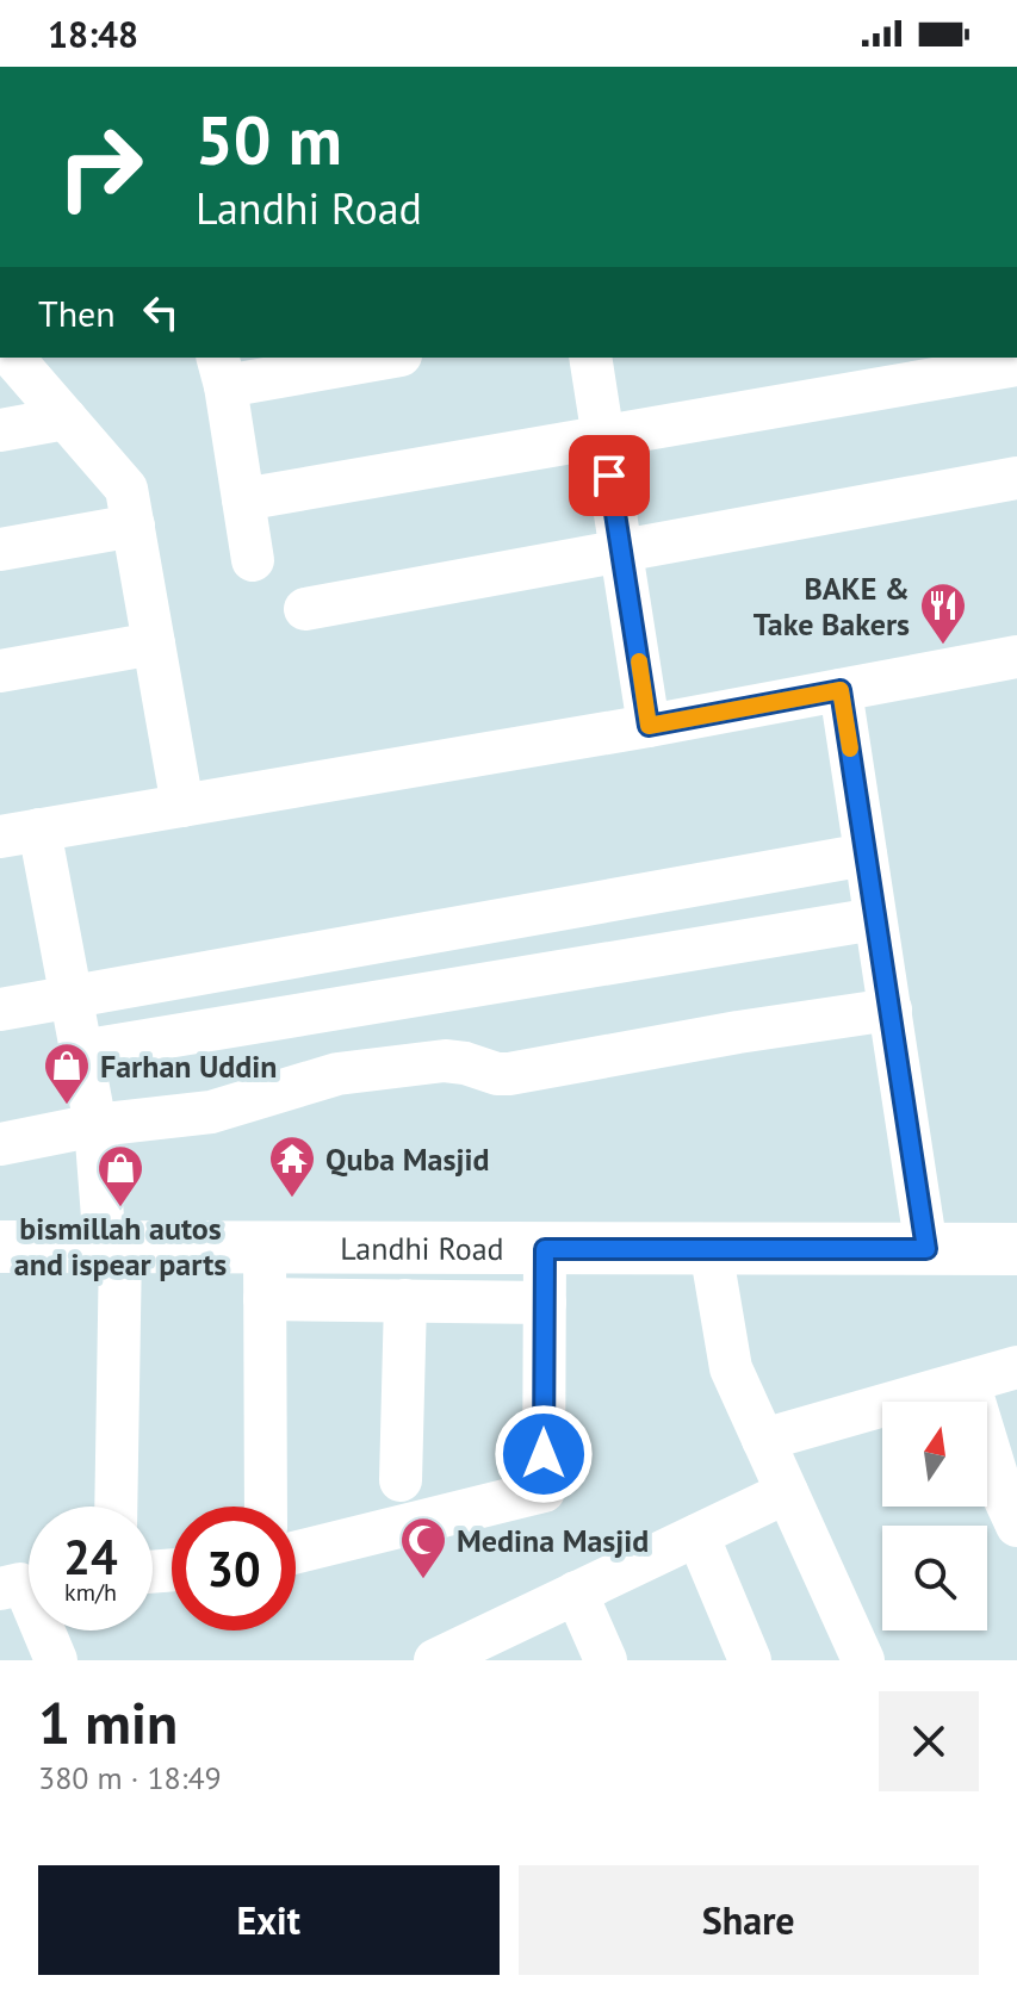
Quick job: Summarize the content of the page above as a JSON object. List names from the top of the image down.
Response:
{
  "streets": {
    "main road": ["Landhi Road"]
  },
  "places": {
    "restaurant": ["BAKE & Take Bakers"],
    "shop": ["Farhan Uddin", "bismillah autos and ispear parts"],
    "temple": ["Quba Masjid"],
    "mosque": ["Medina Masjid"]
  },
  "north": "top",
  "page": {
    "status": "18:48",
    "turn": ["50 m", "Landhi Road"],
    "then": "Then",
    "speed": "24 km/h",
    "limit": "30",
    "heading": ["1 min", "380 m · 18:49"],
    "buttons": ["Exit", "Share"]
  }
}
